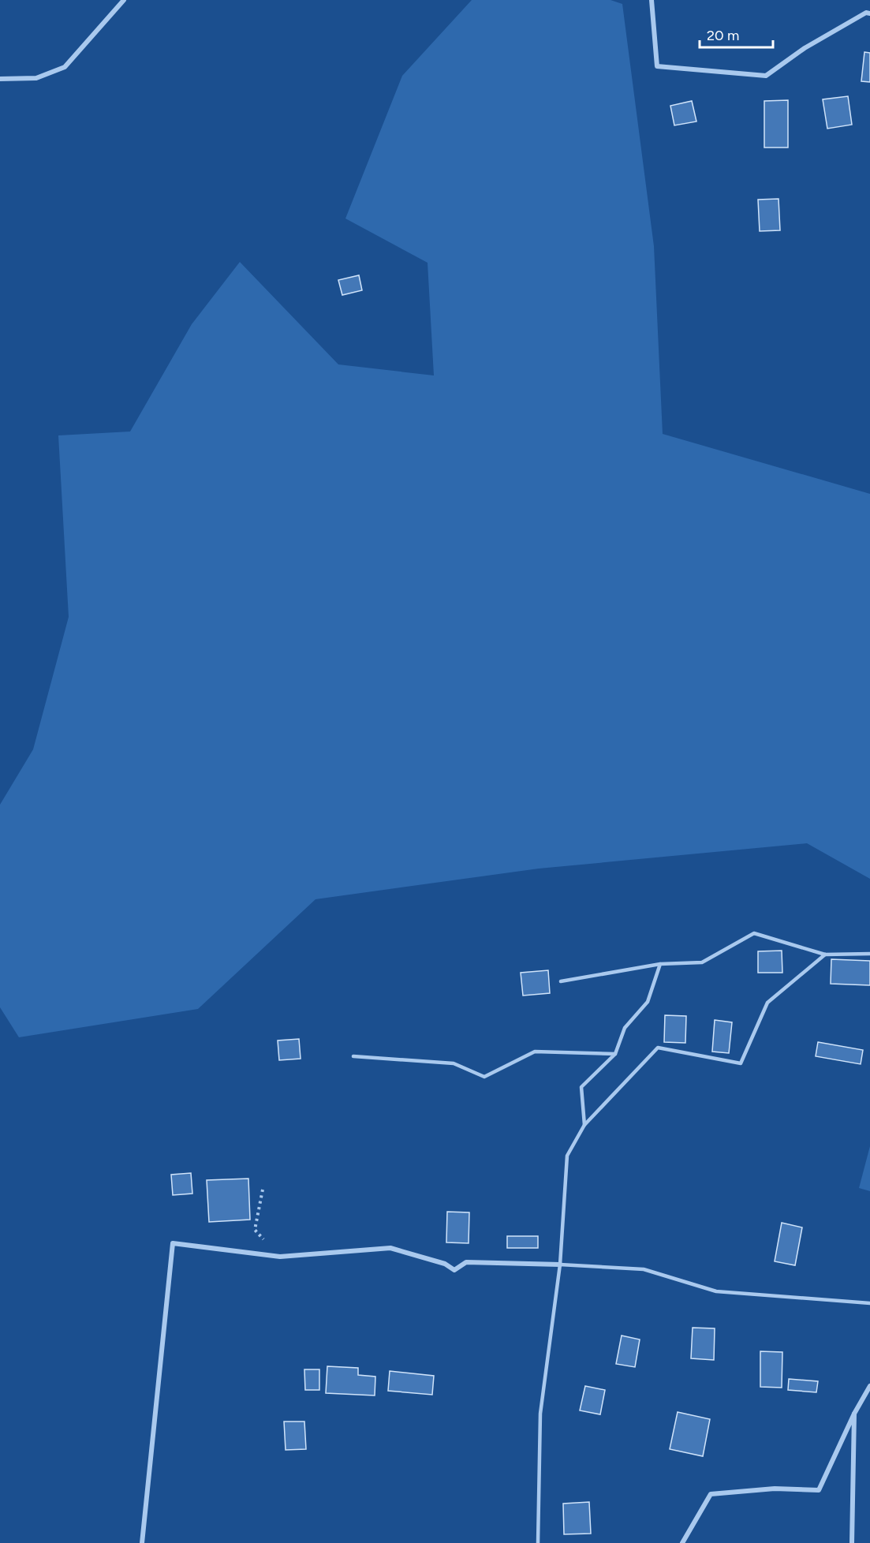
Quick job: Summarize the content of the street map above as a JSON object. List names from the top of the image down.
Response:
{
  "scale_bar": "20 m"
}
